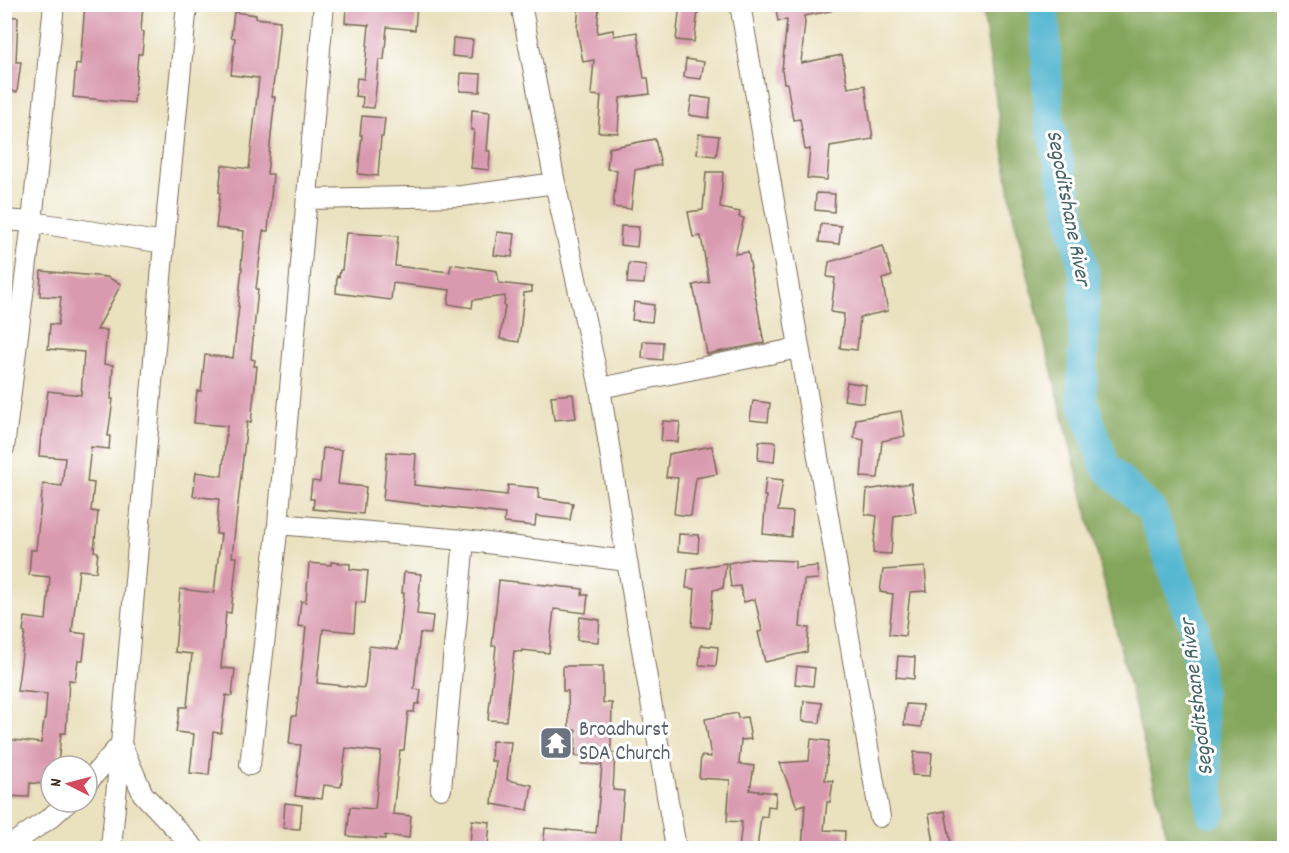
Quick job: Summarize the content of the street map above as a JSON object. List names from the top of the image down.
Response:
{
  "water": ["Segoditshane River"],
  "places": {
    "temple": ["Broadhurst SDA Church"]
  },
  "north": "left"
}
